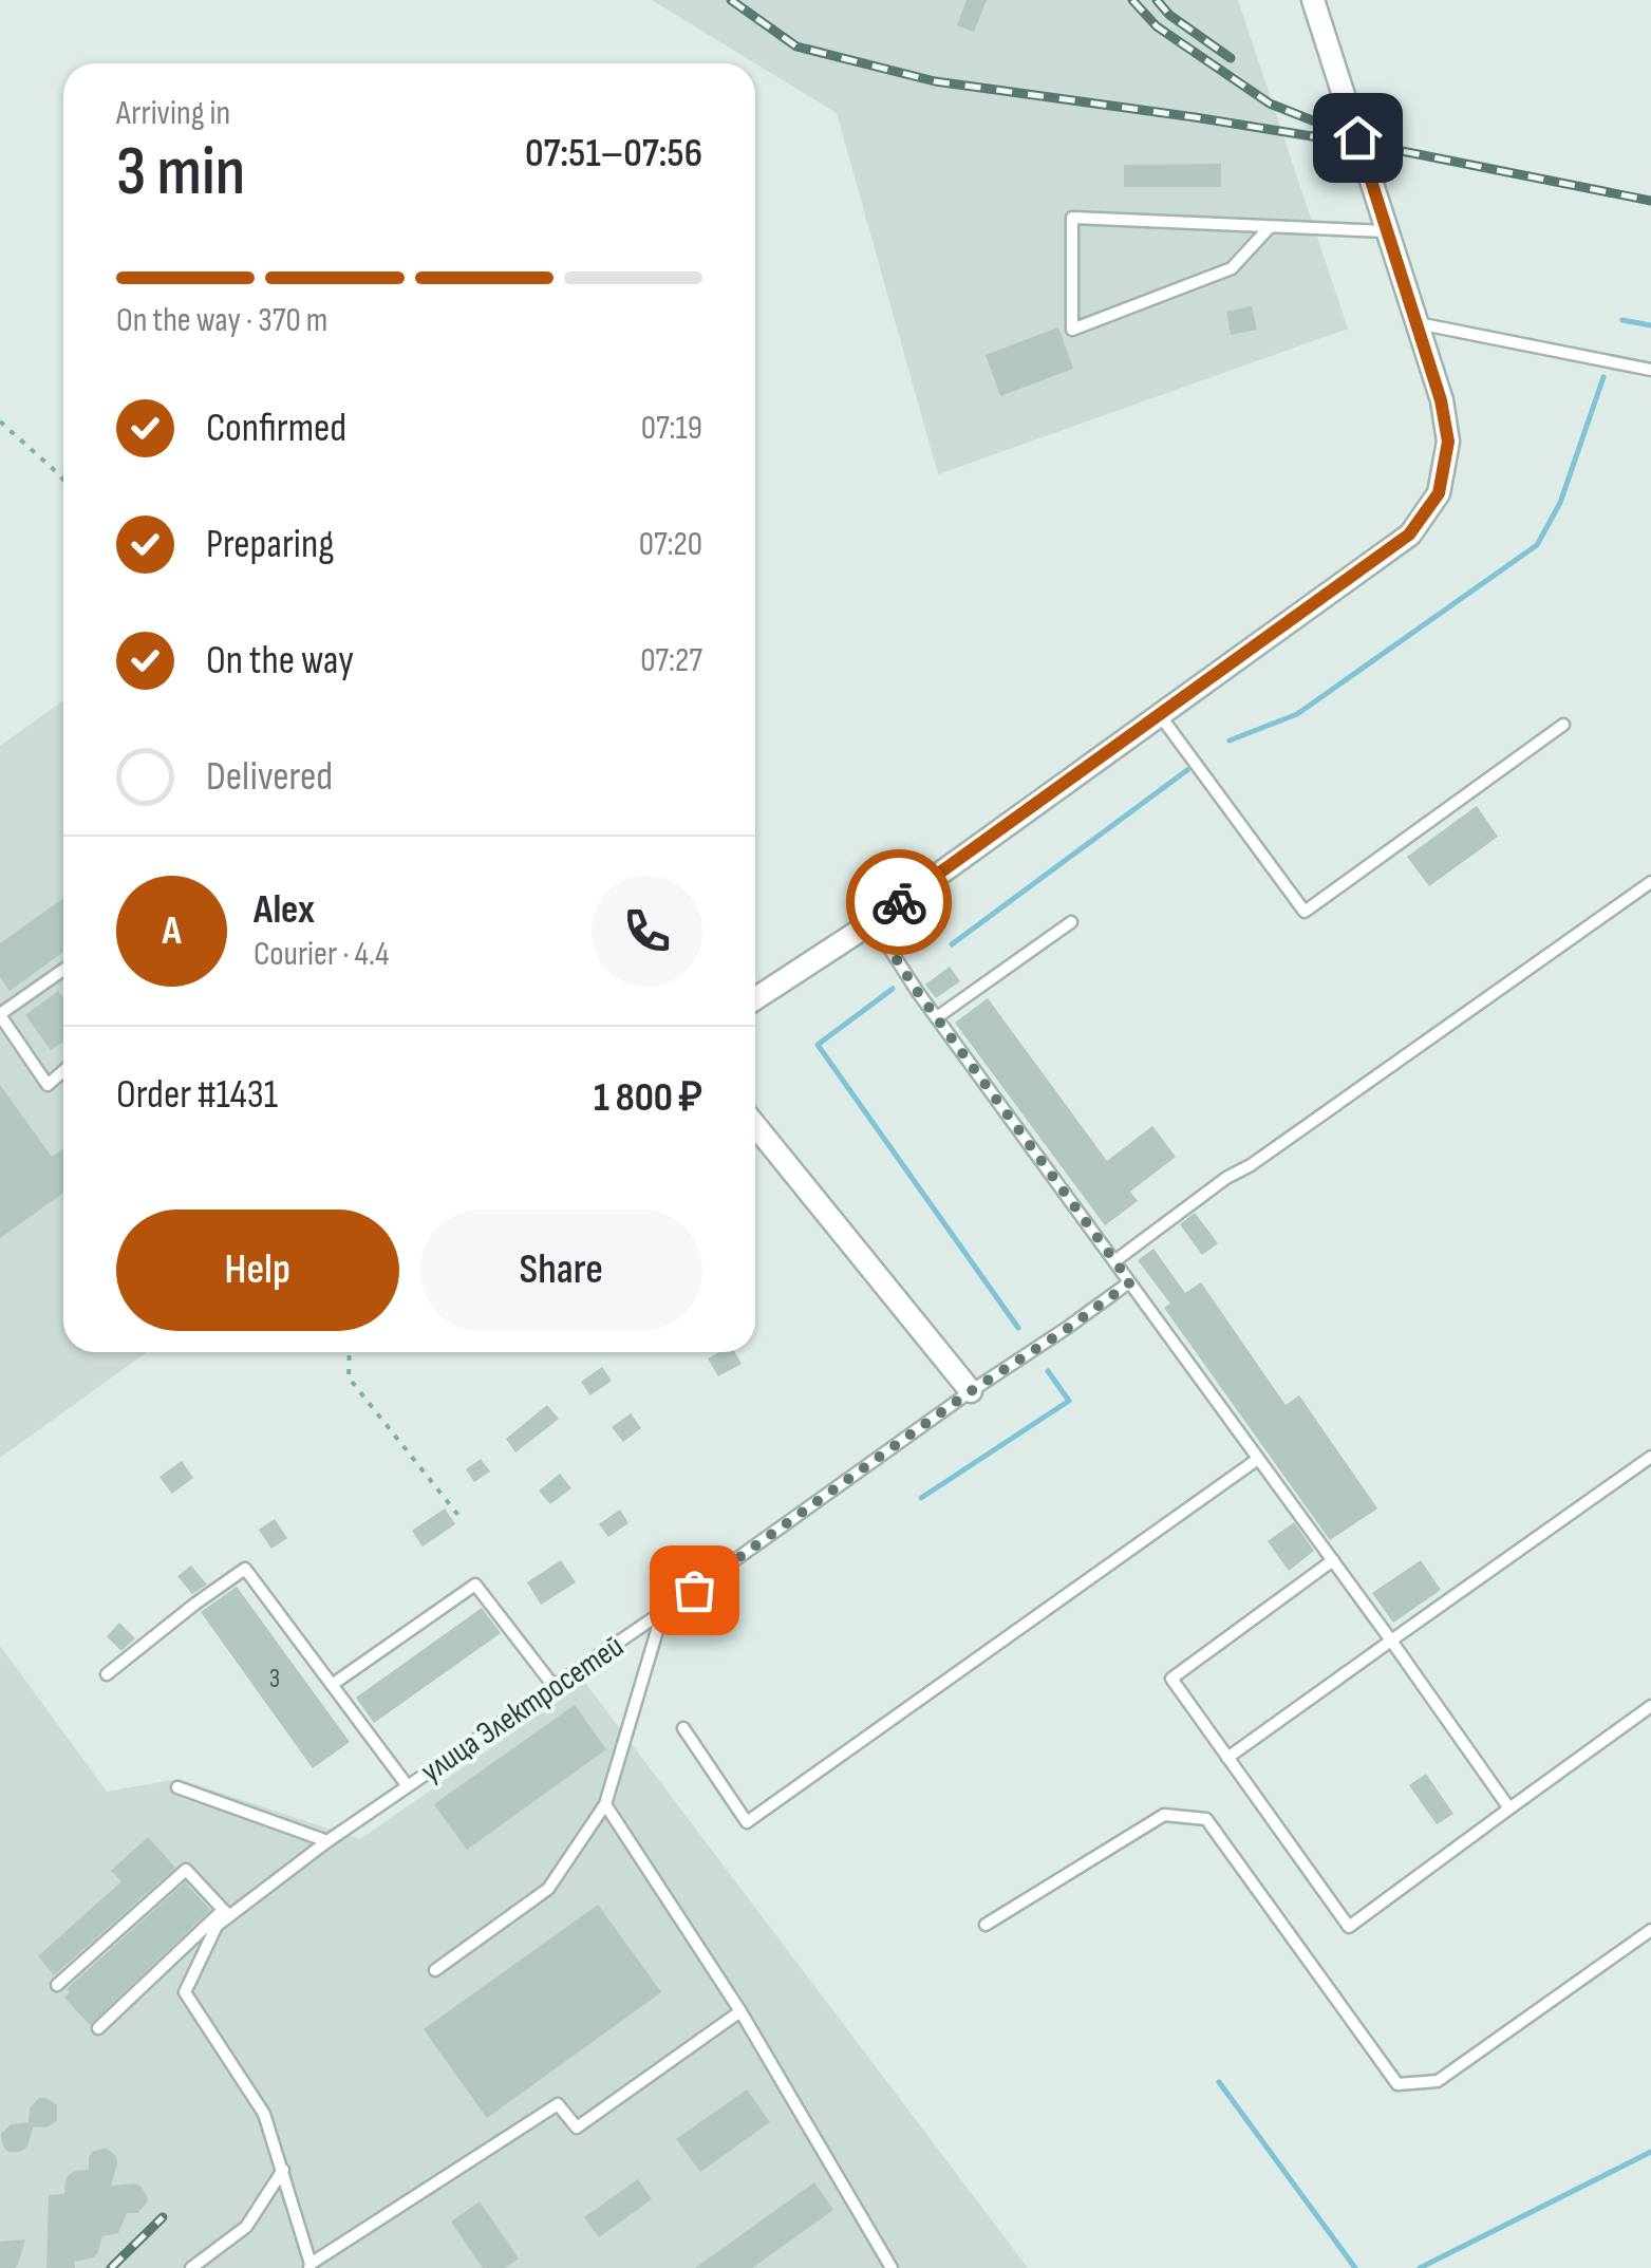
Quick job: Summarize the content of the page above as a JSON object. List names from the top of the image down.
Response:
{
  "streets": {
    "lane": ["улица Электросетей"]
  },
  "house_numbers": ["3"],
  "page": {
    "heading": ["3 min", "Arriving in", "07:51–07:56"],
    "panel": [
      "Alex",
      "Courier · 4.4",
      "Order #1431",
      "1 800 ₽"
    ],
    "bar": "On the way · 370 m",
    "list": [
      ["Confirmed", "07:19"],
      ["Preparing", "07:20"],
      ["On the way", "07:27"],
      "Delivered"
    ],
    "round": "A",
    "buttons": ["Help", "Share"]
  }
}
